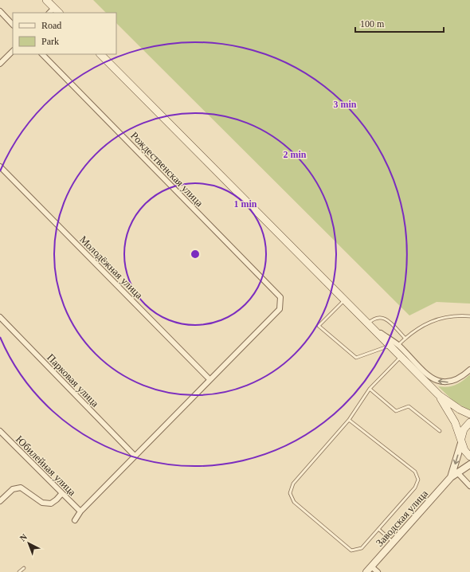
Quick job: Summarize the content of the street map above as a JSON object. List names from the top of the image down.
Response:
{
  "streets": {
    "street": [
      "Рождественская улица",
      "Молодёжная улица",
      "Парковая улица",
      "Юбилейная улица",
      "Заводская улица"
    ]
  },
  "crossings": [
    ["Рождественская улица", "Молодёжная улица"]
  ],
  "legend": ["Road", "Park"],
  "scale_bar": "100 m",
  "north": "top left",
  "rings": ["3 min", "2 min", "1 min"]
}
